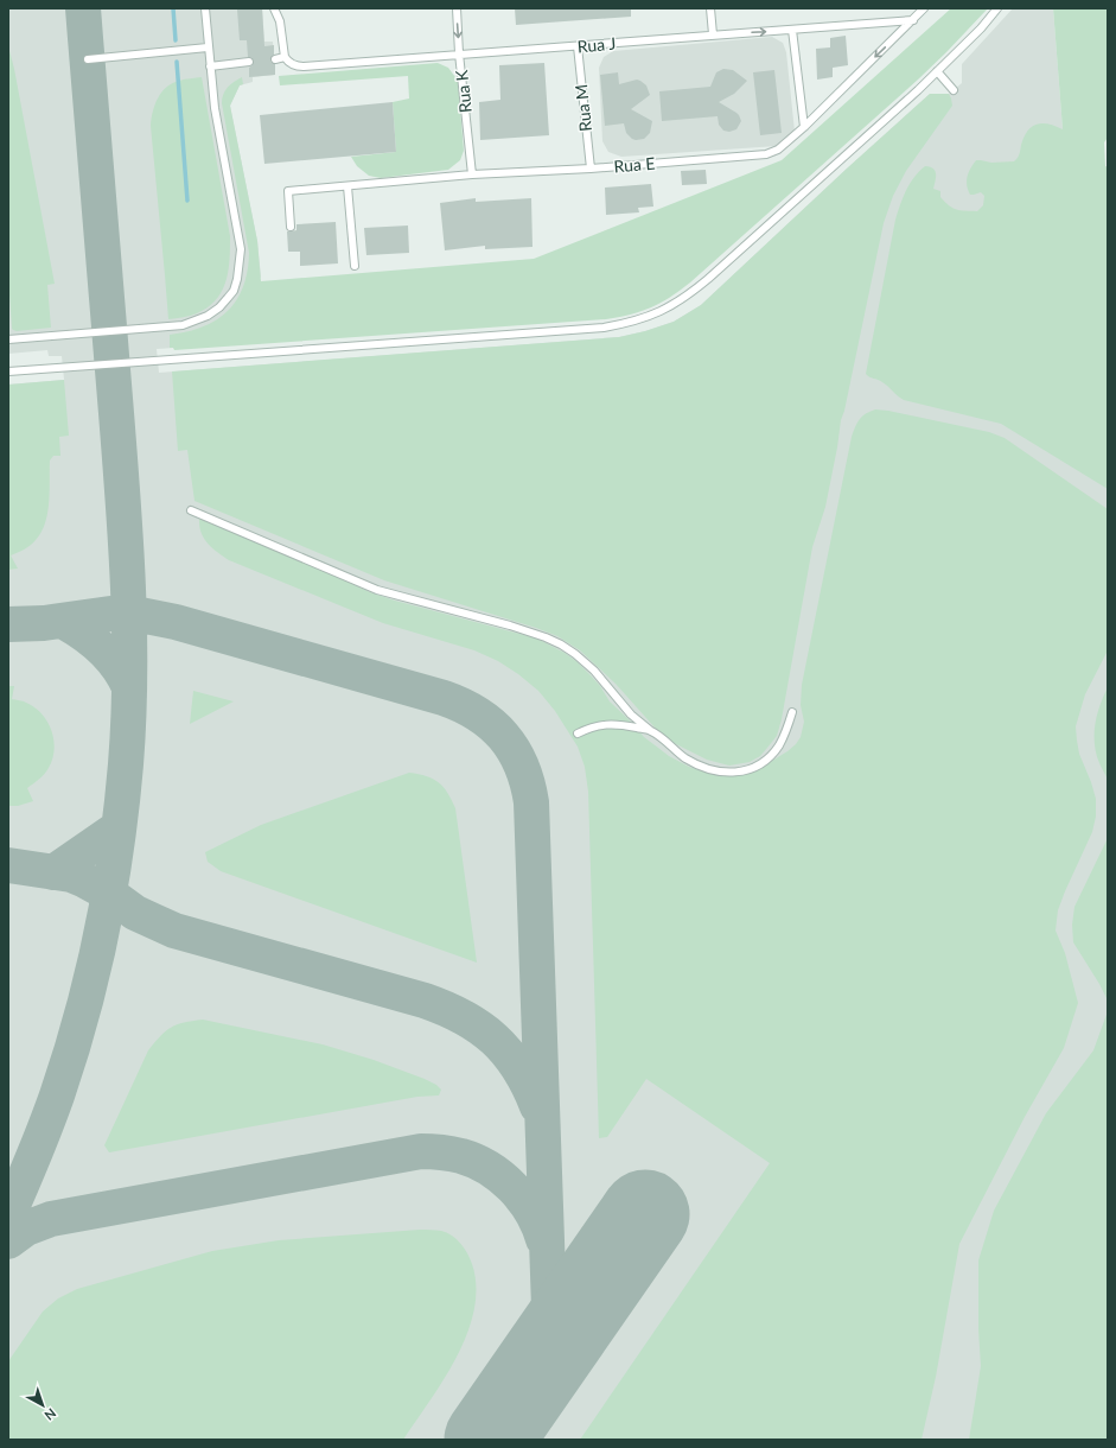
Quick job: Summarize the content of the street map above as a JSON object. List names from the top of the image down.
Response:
{
  "streets": {
    "lane": [
      "Rua J",
      "Rua K",
      "Rua M",
      "Rua E"
    ]
  },
  "crossings": [
    ["Rua J", "Rua K"],
    ["Rua J", "Rua M"],
    ["Rua J", "Rua E"],
    ["Rua K", "Rua E"],
    ["Rua M", "Rua E"]
  ],
  "north": "bottom right"
}
